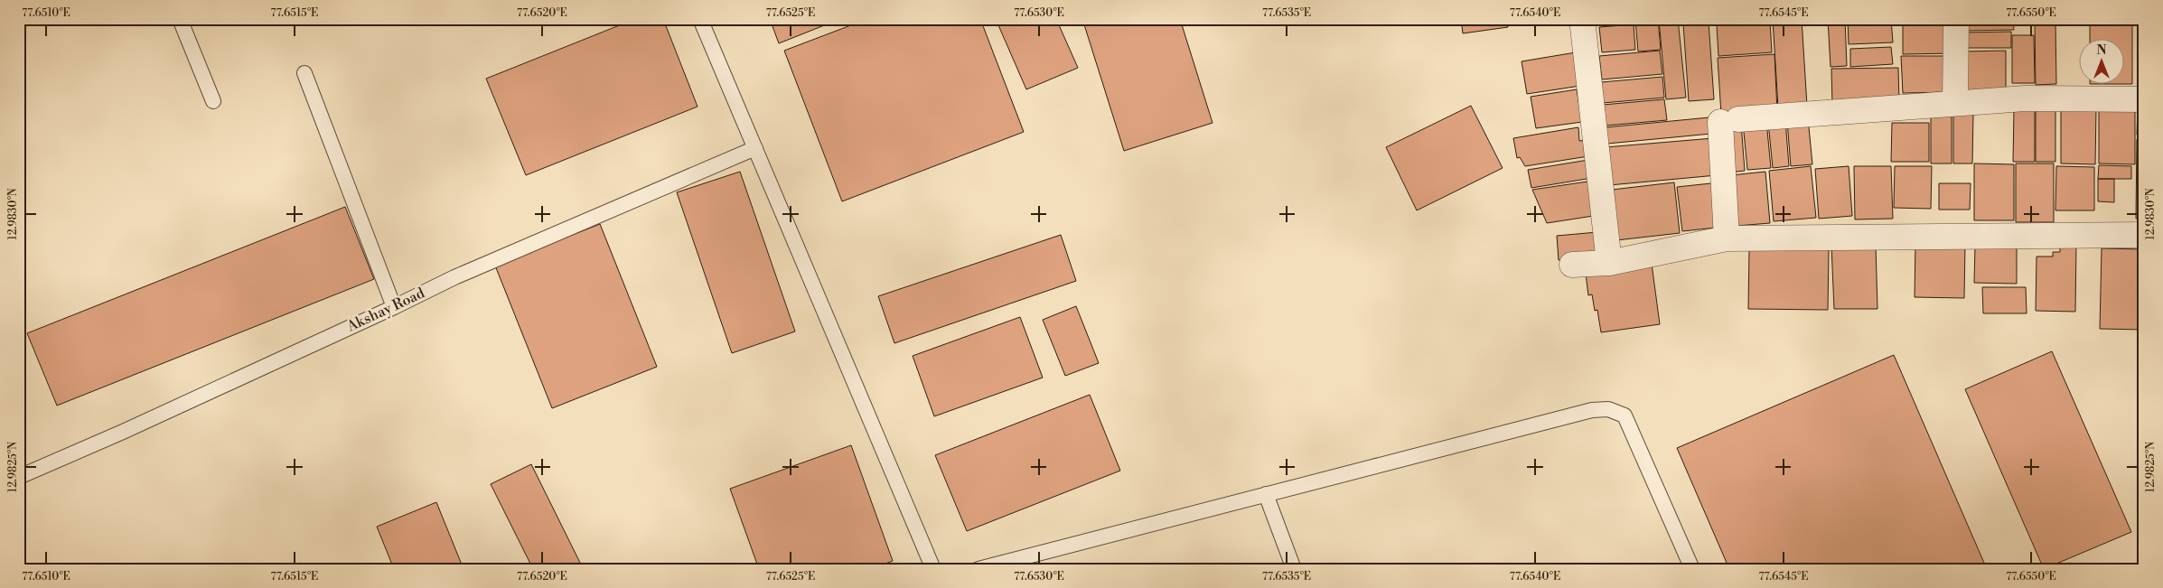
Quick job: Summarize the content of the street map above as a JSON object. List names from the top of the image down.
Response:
{
  "streets": {
    "lane": ["Akshay Road"]
  },
  "north": "top",
  "coordinates": [
    "77.6510°E",
    "77.6515°E",
    "77.6520°E",
    "77.6525°E",
    "77.6530°E",
    "77.6535°E",
    "77.6540°E",
    "77.6545°E",
    "77.6550°E",
    "12.9830°N",
    "12.9825°N"
  ]
}
